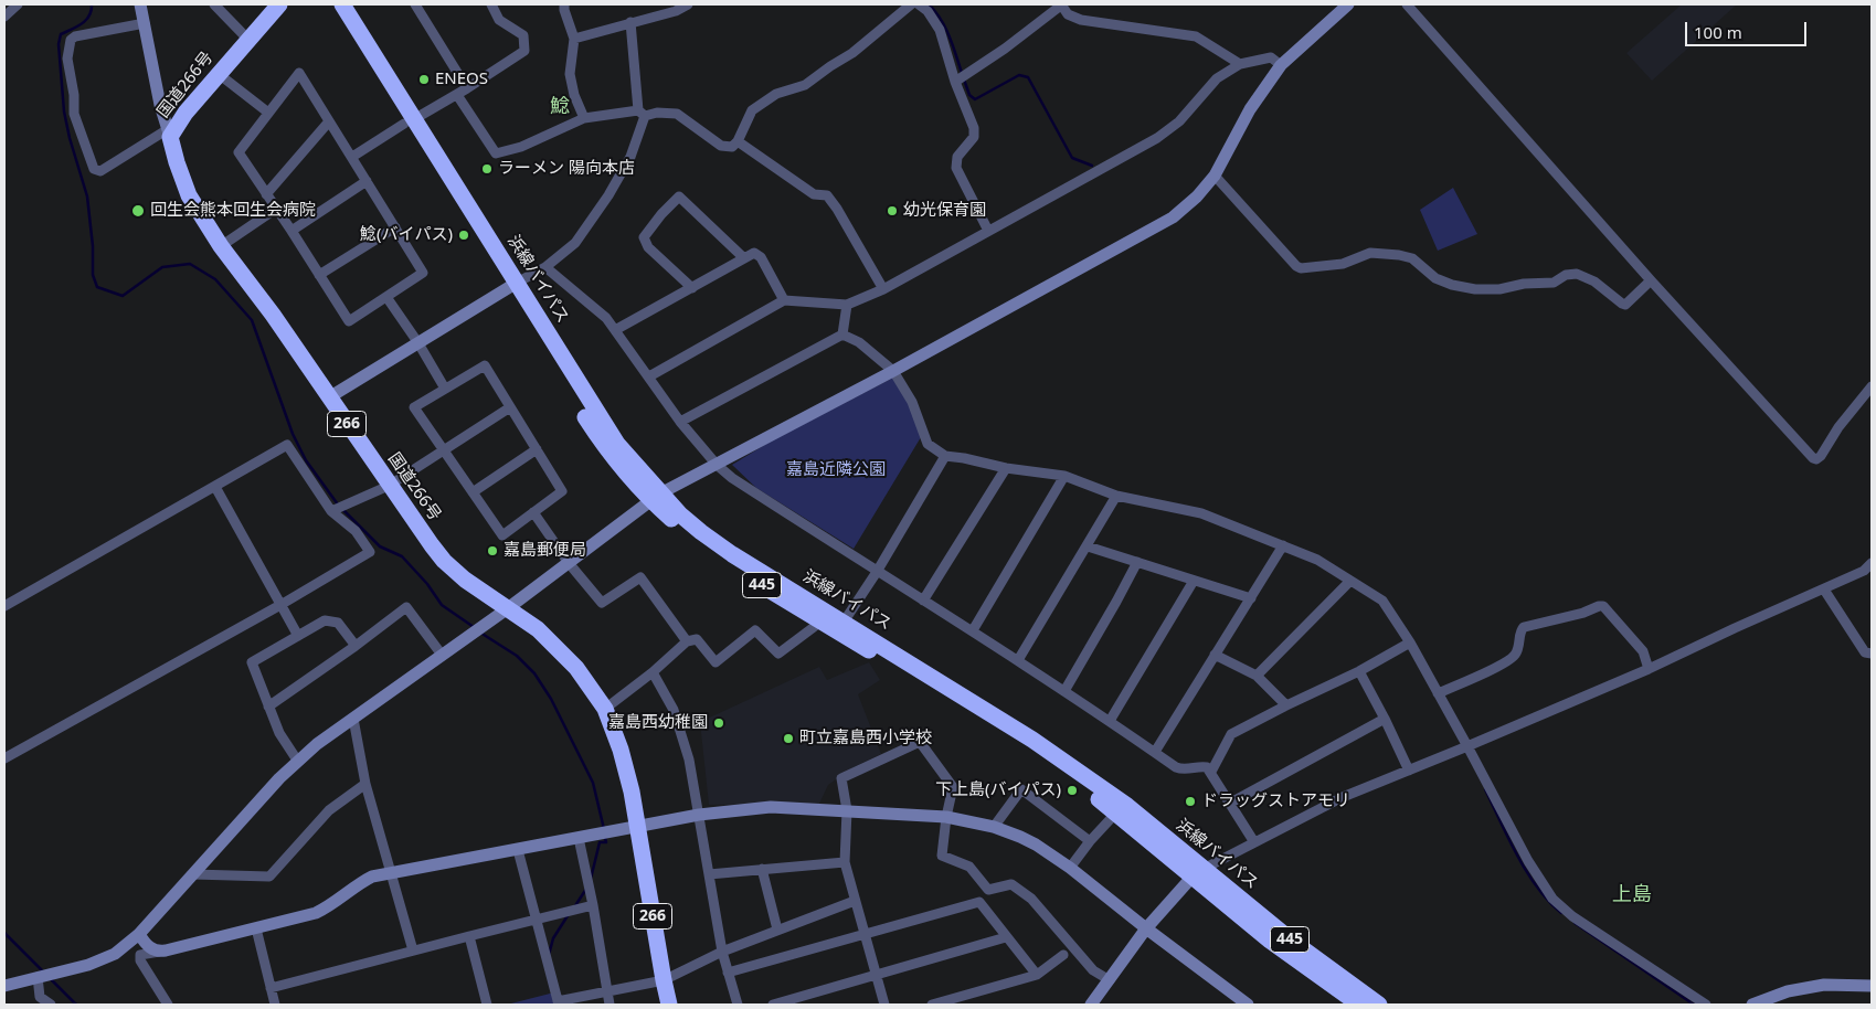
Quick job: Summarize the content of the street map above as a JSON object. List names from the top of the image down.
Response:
{
  "streets": {
    "highway": [
      "国道266号",
      "浜線バイパス",
      "266",
      "445"
    ]
  },
  "districts": ["鯰", "上島"],
  "parks": ["嘉島近隣公園"],
  "places": [
    "ENEOS",
    "ラーメン 陽向本店",
    "回生会熊本回生会病院",
    "幼光保育園",
    "鯰(バイパス)",
    "嘉島郵便局",
    "嘉島西幼稚園",
    "町立嘉島西小学校",
    "下上島(バイパス)",
    "ドラッグストアモリ"
  ],
  "scale_bar": "100 m"
}
